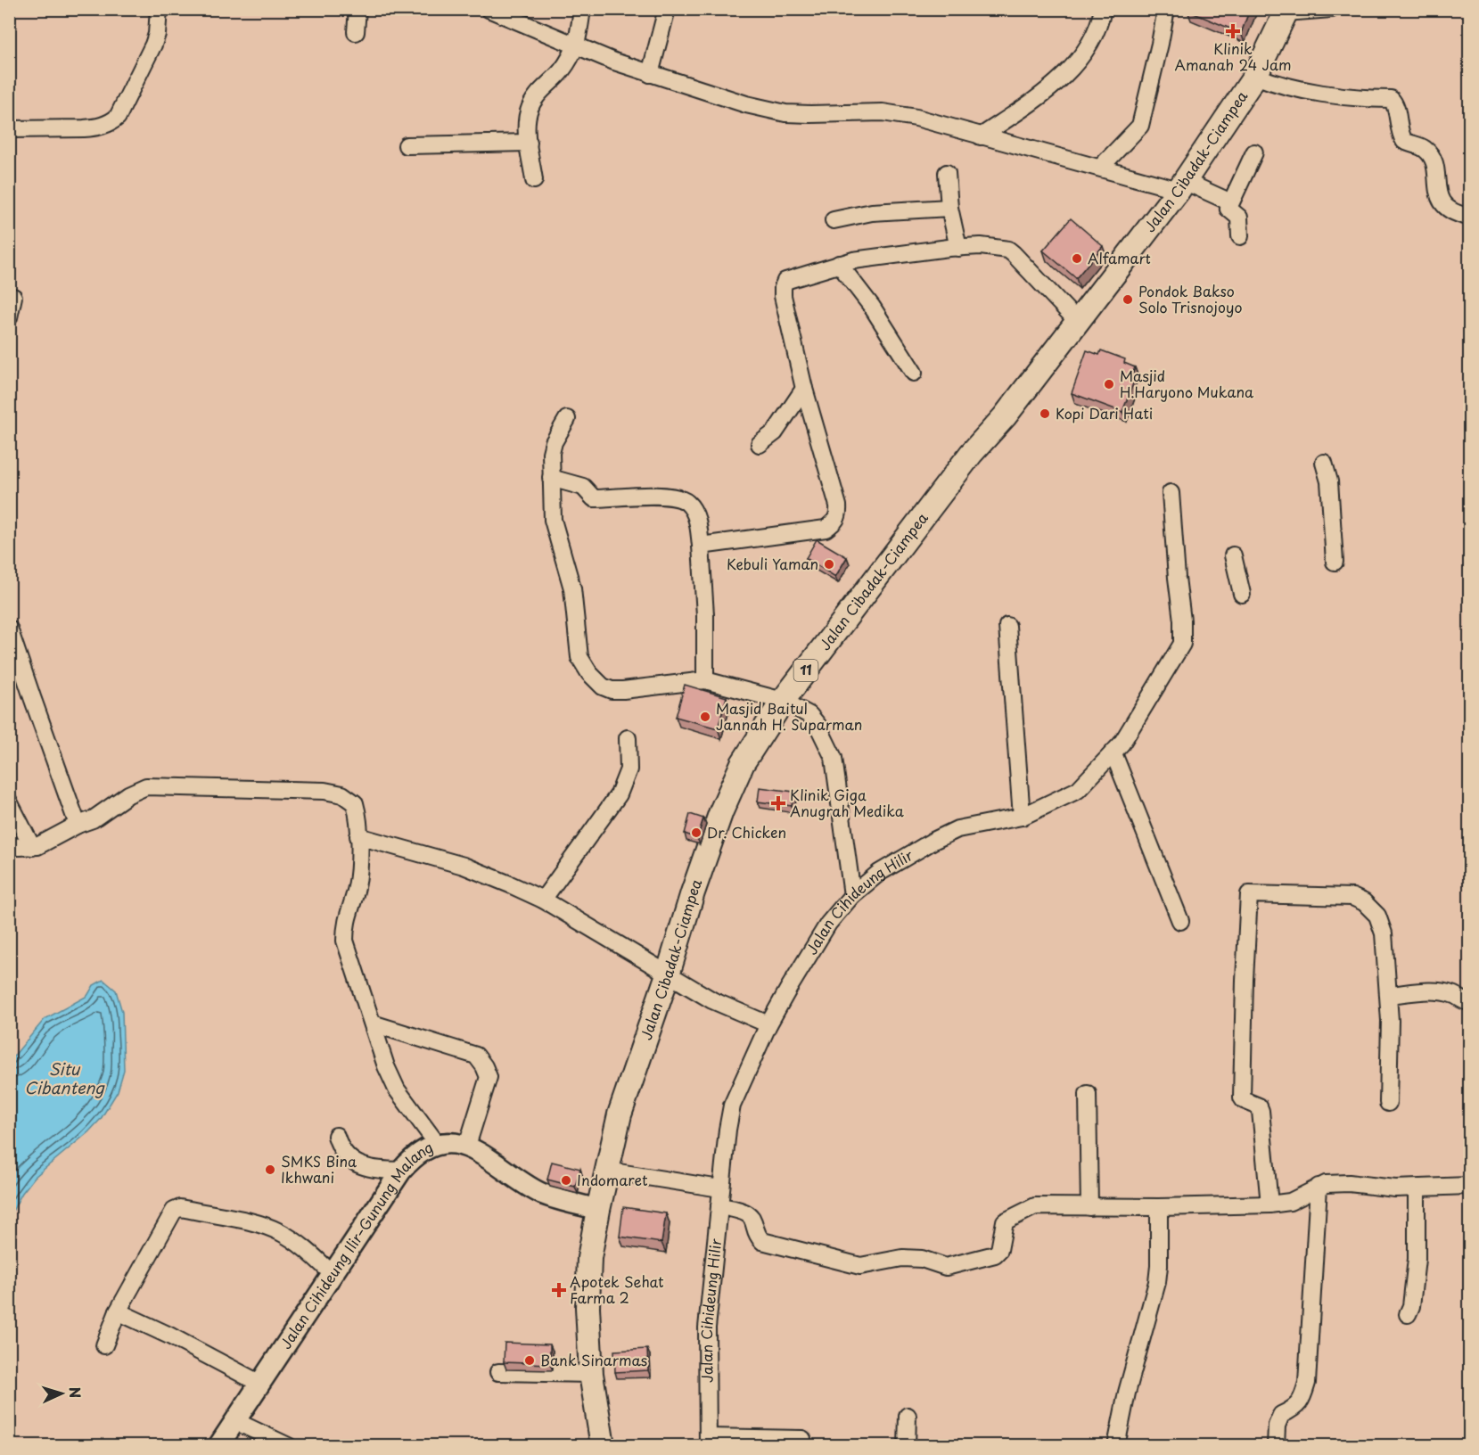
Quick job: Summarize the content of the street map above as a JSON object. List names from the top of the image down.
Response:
{
  "streets": {
    "highway": ["Jalan Cibadak-Ciampea", "11"],
    "main road": ["Jalan Cihideung Ilir–Gunung Malang"],
    "street": ["Jalan Cihideung Hilir"]
  },
  "water": ["Situ Cibanteng"],
  "places": {
    "health": ["Klinik Amanah 24 Jam", "Klinik Giga Anugrah Medika", "Apotek Sehat Farma 2"],
    "other": [
      "Alfamart",
      "Pondok Bakso Solo Trisnojoyo",
      "Masjid H.Haryono Mukana",
      "Kopi Dari Hati",
      "Kebuli Yaman",
      "Masjid Baitul Jannah H. Suparman",
      "Dr. Chicken",
      "SMKS Bina Ikhwani",
      "Indomaret",
      "Bank Sinarmas"
    ]
  },
  "north": "right"
}
